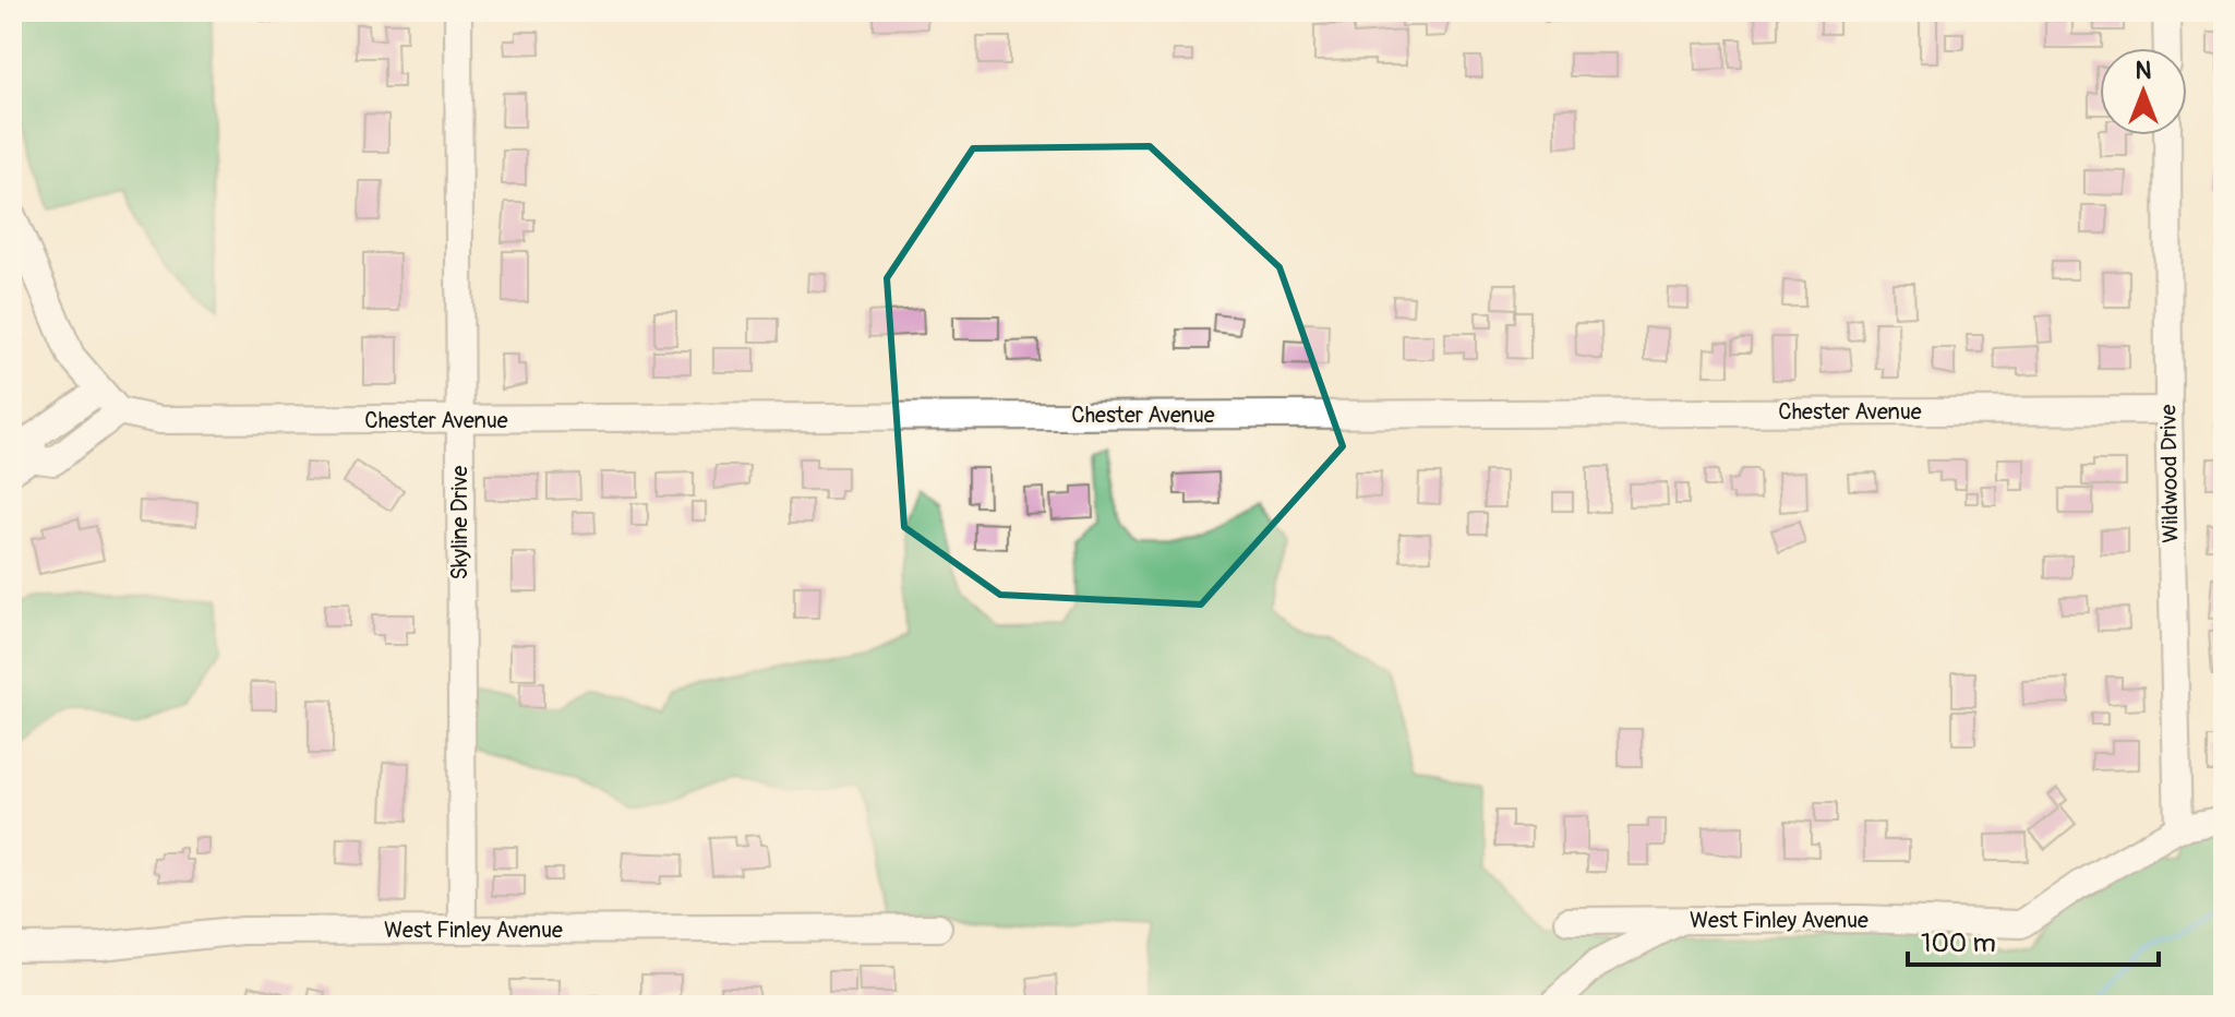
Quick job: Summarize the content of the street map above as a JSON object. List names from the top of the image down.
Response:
{
  "streets": {
    "street": [
      "Chester Avenue",
      "Wildwood Drive",
      "Skyline Drive",
      "West Finley Avenue"
    ]
  },
  "crossings": [
    ["Chester Avenue", "Wildwood Drive"],
    ["Chester Avenue", "Skyline Drive"],
    ["Wildwood Drive", "West Finley Avenue"],
    ["Skyline Drive", "West Finley Avenue"]
  ],
  "scale_bar": "100 m",
  "north": "top"
}
